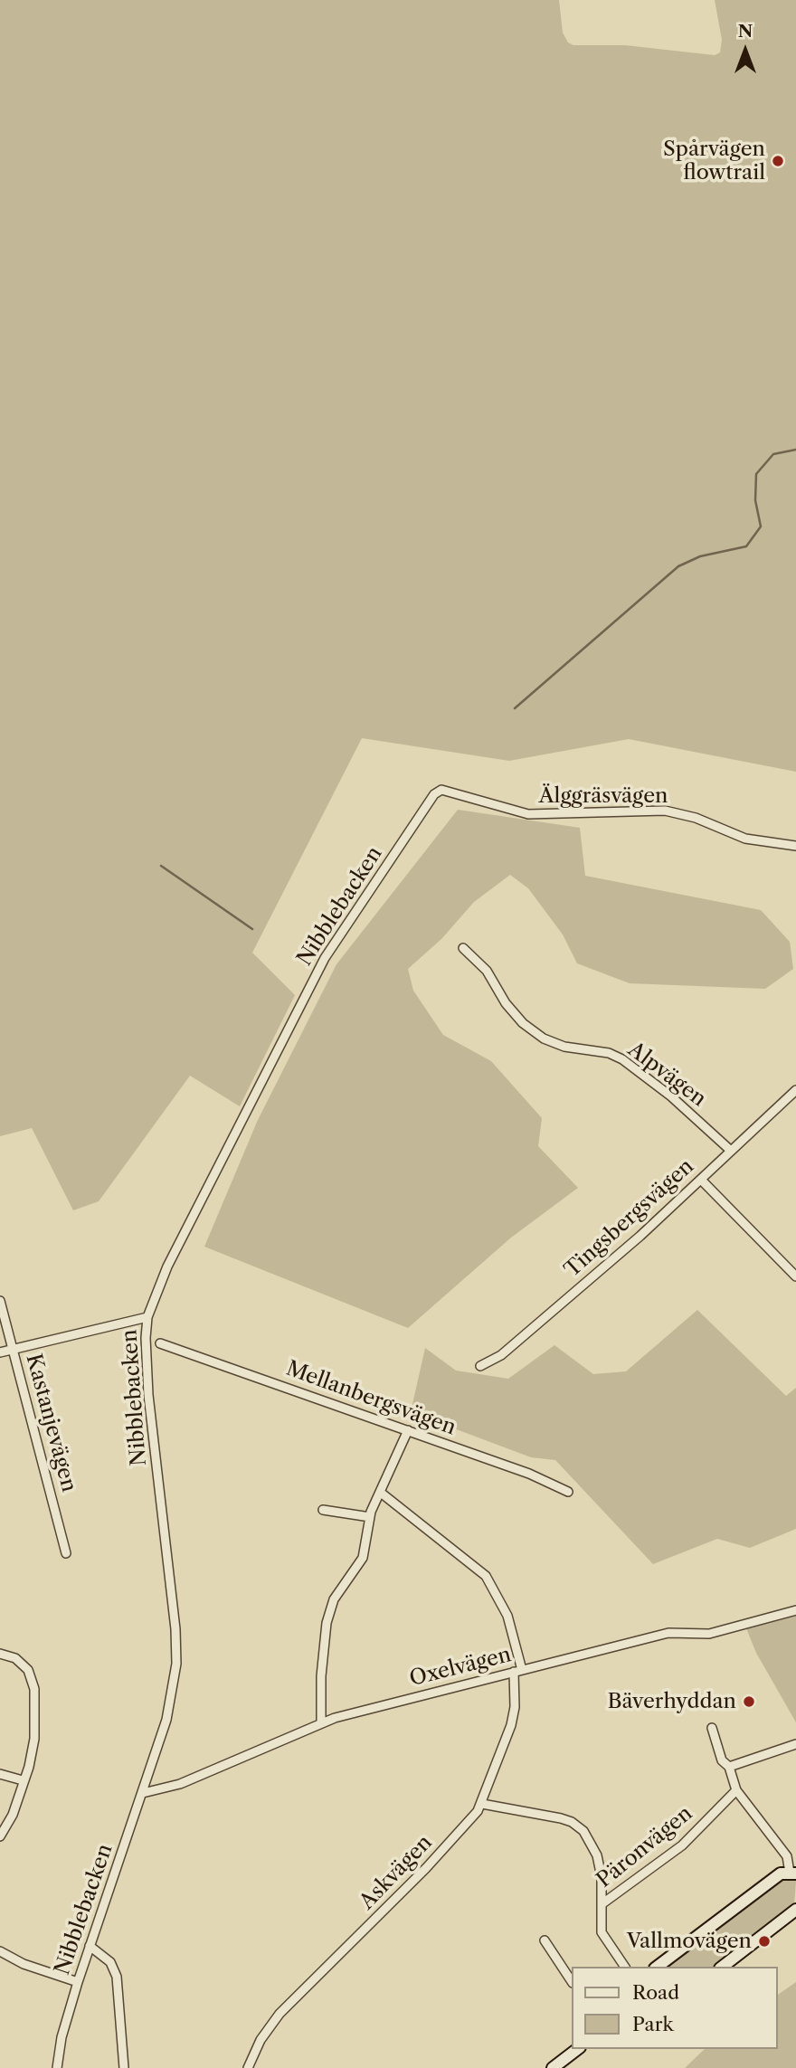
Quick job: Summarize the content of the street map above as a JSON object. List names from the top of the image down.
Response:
{
  "streets": {
    "street": [
      "Älggräsvägen",
      "Nibblebacken",
      "Alpvägen",
      "Tingsbergsvägen",
      "Mellanbergsvägen",
      "Kastanjevägen",
      "Oxelvägen",
      "Päronvägen",
      "Askvägen"
    ]
  },
  "crossings": [
    ["Älggräsvägen", "Nibblebacken"],
    ["Nibblebacken", "Oxelvägen"],
    ["Alpvägen", "Tingsbergsvägen"],
    ["Oxelvägen", "Askvägen"]
  ],
  "places": ["Spårvägen flowtrail", "Bäverhyddan", "Vallmovägen"],
  "legend": ["Road", "Park"],
  "north": "top"
}
